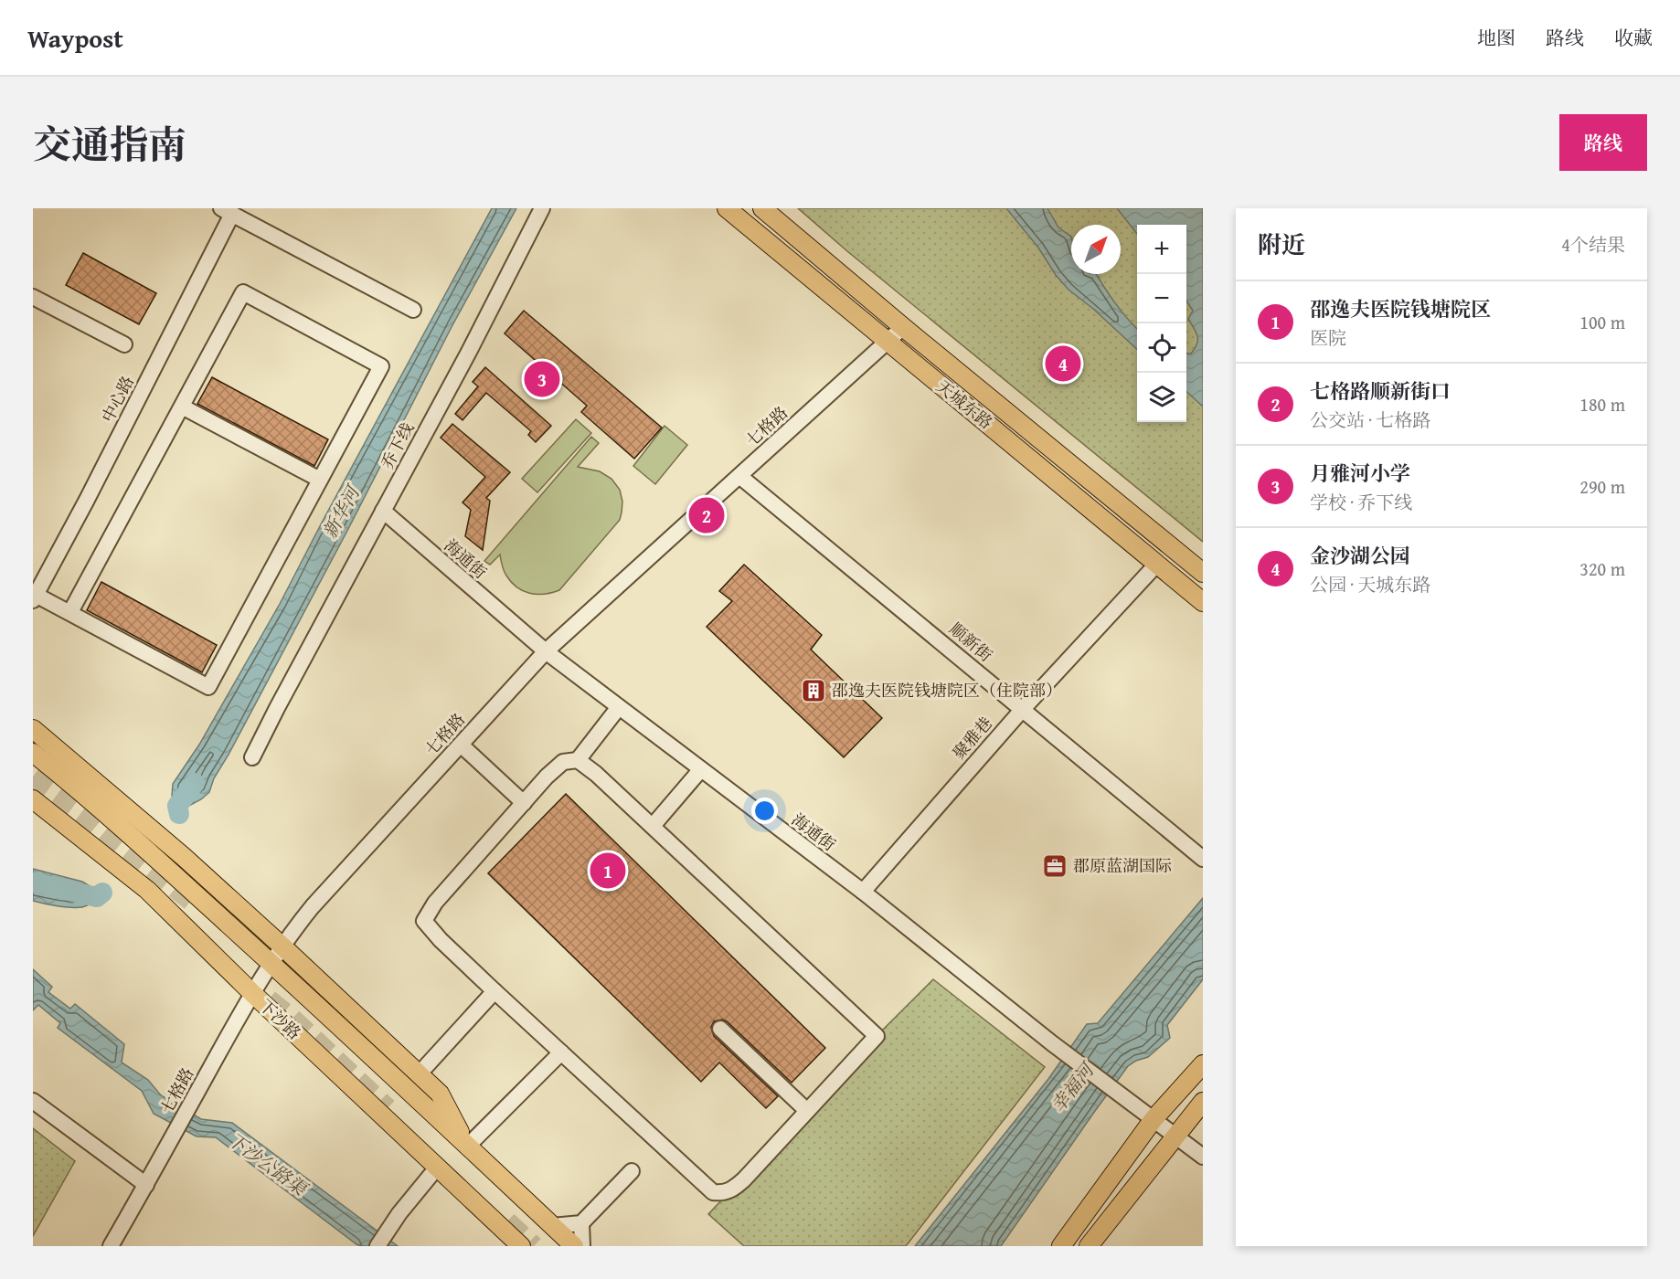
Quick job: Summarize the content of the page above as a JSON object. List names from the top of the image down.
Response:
{
  "streets": {
    "main road": ["天城东路", "下沙路"],
    "street": [
      "中心路",
      "七格路",
      "乔下线",
      "海通街",
      "顺新街",
      "聚雅巷"
    ]
  },
  "crossings": [
    ["天城东路", "七格路"],
    ["天城东路", "聚雅巷"],
    ["七格路", "海通街"],
    ["七格路", "顺新街"],
    ["七格路", "下沙路"],
    ["乔下线", "海通街"],
    ["海通街", "聚雅巷"],
    ["顺新街", "聚雅巷"]
  ],
  "water": ["新华河", "幸福河", "下沙公路渠"],
  "places": {
    "building": ["邵逸夫医院钱塘院区（住院部）"],
    "office": ["郡原蓝湖国际"]
  },
  "north": "top right",
  "page": {
    "header": "Waypost",
    "nav": ["地图", "路线", "收藏"],
    "title": "交通指南",
    "buttons": "路线",
    "heading": ["附近", "4个结果"],
    "map_buttons": ["+", "−"],
    "list": [
      {
        "mark": "1",
        "name": "邵逸夫医院钱塘院区",
        "note": "医院",
        "value": "100 m"
      },
      {
        "mark": "2",
        "name": "七格路顺新街口",
        "note": "公交站 · 七格路",
        "value": "180 m"
      },
      {
        "mark": "3",
        "name": "月雅河小学",
        "note": "学校 · 乔下线",
        "value": "290 m"
      },
      {
        "mark": "4",
        "name": "金沙湖公园",
        "note": "公园 · 天城东路",
        "value": "320 m"
      }
    ],
    "pins": [
      "4",
      "3",
      "2",
      "1"
    ]
  }
}
